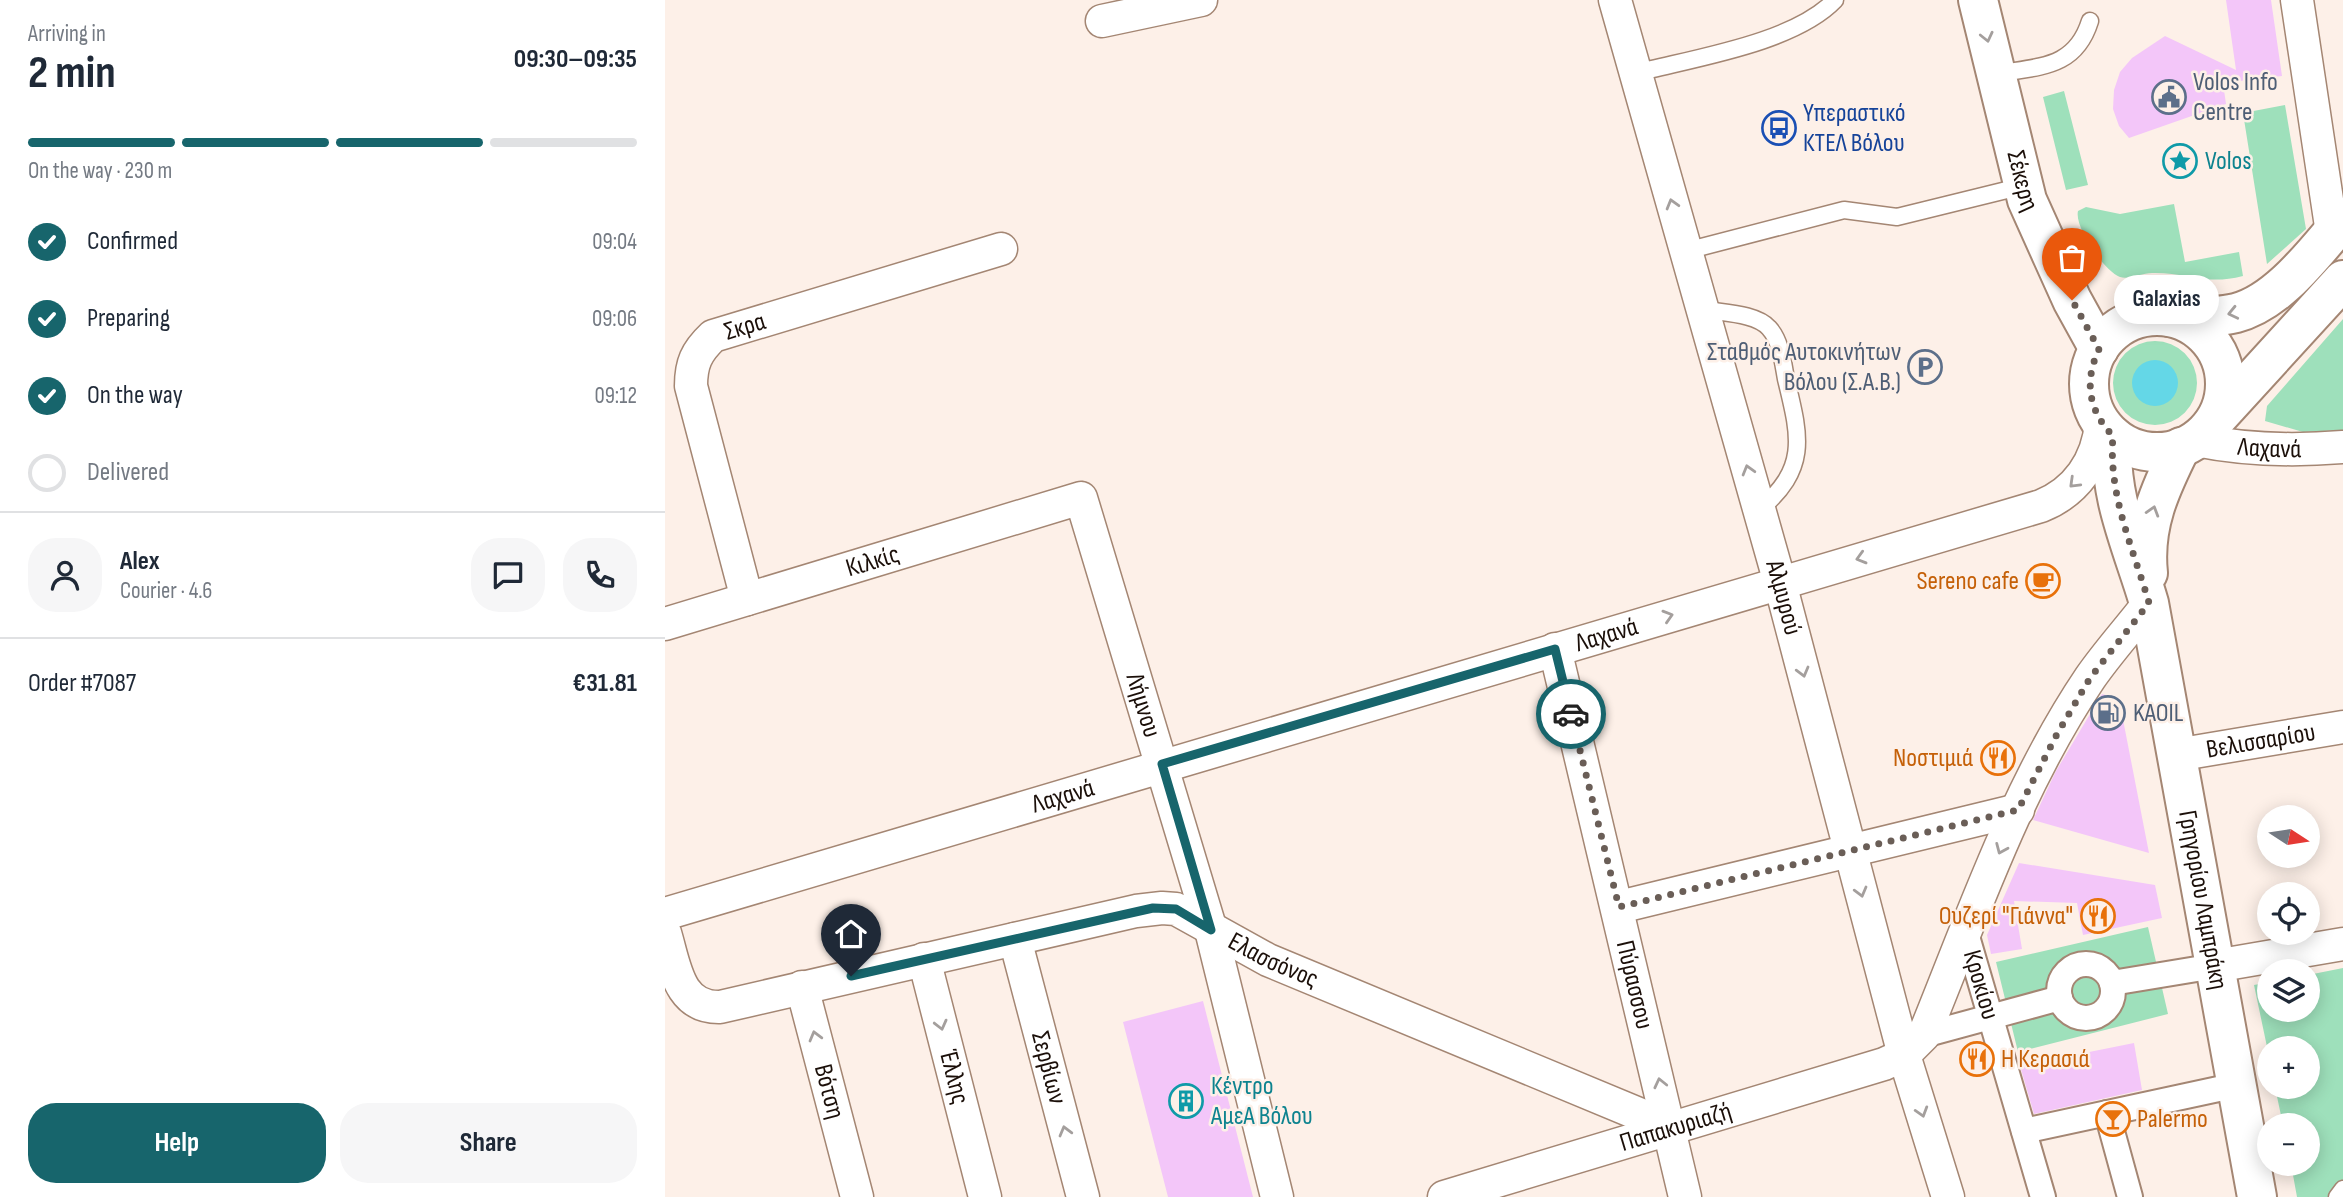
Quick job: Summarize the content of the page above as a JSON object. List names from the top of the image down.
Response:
{
  "streets": {
    "main road": ["Σέκερη", "Γρηγορίου Λαμπράκη"],
    "street": [
      "Σκρα",
      "Λαχανά",
      "Κιλκίς",
      "Αλμυρού",
      "Λήμνου",
      "Βελισσαρίου",
      "Ελασσόνος",
      "Πύρασσου",
      "Κροκίου",
      "Σερβίων",
      "Έλλης",
      "Βότση",
      "Παπακυριαζή"
    ]
  },
  "crossings": [
    ["Σέκερη", "Λαχανά"],
    ["Σέκερη", "Γρηγορίου Λαμπράκη"],
    ["Σκρα", "Κιλκίς"],
    ["Λαχανά", "Αλμυρού"],
    ["Λαχανά", "Λήμνου"],
    ["Λαχανά", "Γρηγορίου Λαμπράκη"],
    ["Λαχανά", "Πύρασσου"],
    ["Κιλκίς", "Λήμνου"],
    ["Αλμυρού", "Κροκίου"],
    ["Αλμυρού", "Παπακυριαζή"],
    ["Λήμνου", "Ελασσόνος"],
    ["Βελισσαρίου", "Γρηγορίου Λαμπράκη"],
    ["Γρηγορίου Λαμπράκη", "Κροκίου"],
    ["Ελασσόνος", "Πύρασσου"],
    ["Ελασσόνος", "Σερβίων"],
    ["Ελασσόνος", "Έλλης"],
    ["Ελασσόνος", "Βότση"],
    ["Ελασσόνος", "Παπακυριαζή"],
    ["Πύρασσου", "Παπακυριαζή"],
    ["Κροκίου", "Παπακυριαζή"]
  ],
  "one_way": [
    "Πύρασσου",
    "Σερβίων",
    "Έλλης",
    "Βότση"
  ],
  "places": {
    "public building": ["Volos Info Centre"],
    "bus stop": ["Υπεραστικό ΚΤΕΛ Βόλου"],
    "place": ["Volos"],
    "other": ["Galaxias"],
    "parking": ["Σταθμός Αυτοκινήτων Βόλου (Σ.Α.Β.)"],
    "cafe": ["Sereno cafe"],
    "fuel station": ["KAOIL"],
    "restaurant": ["Νοστιμιά", "Ουζερί \"Γιάννα\"", "Η Κερασιά"],
    "building": ["Κέντρο ΑμεΑ Βόλου"],
    "bar": ["Palermo"]
  },
  "north": "right",
  "page": {
    "heading": ["2 min", "Arriving in", "09:30–09:35"],
    "panel": [
      "Alex",
      "Courier · 4.6",
      "Order #7087",
      "€31.81"
    ],
    "bar": "On the way · 230 m",
    "list": [
      ["Confirmed", "09:04"],
      ["Preparing", "09:06"],
      ["On the way", "09:12"],
      "Delivered"
    ],
    "bubble": "Galaxias",
    "map_buttons": ["+", "−"],
    "buttons": ["Help", "Share"]
  }
}
